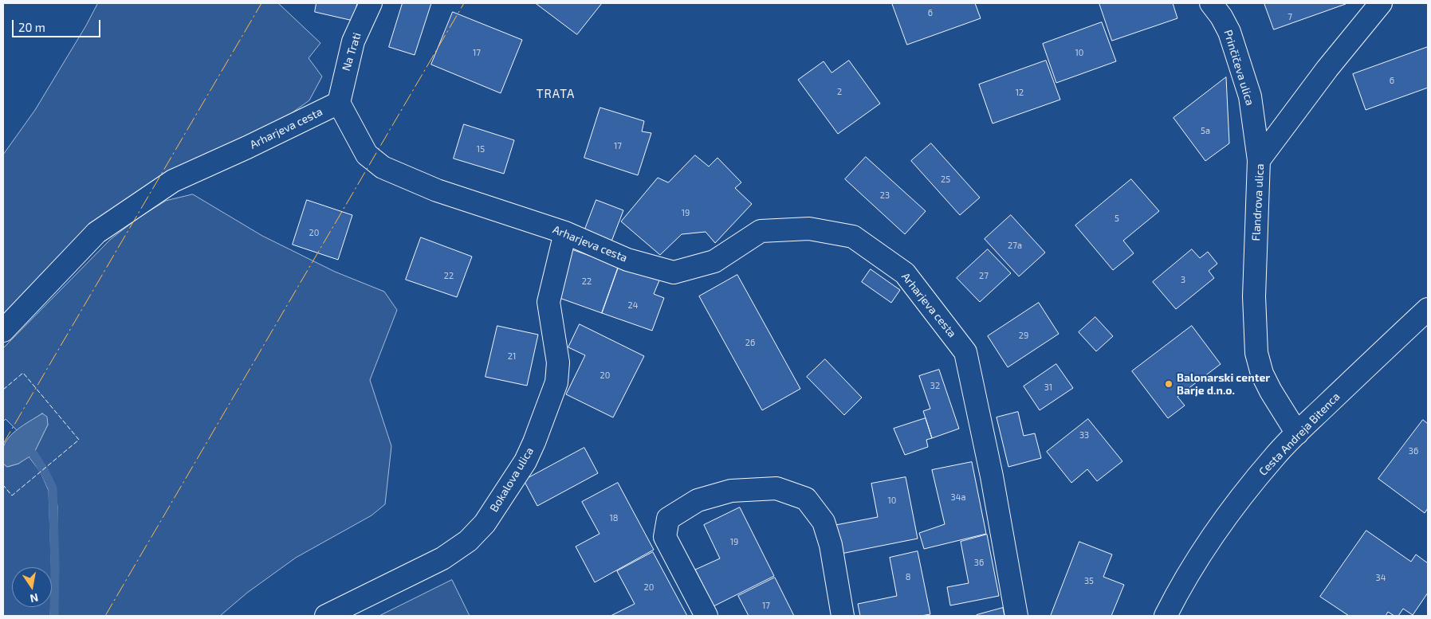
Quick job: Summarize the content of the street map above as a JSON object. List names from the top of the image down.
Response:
{
  "streets": {
    "street": [
      "Na Trati",
      "Prinčičeva ulica",
      "Arharjeva cesta",
      "Flandrova ulica",
      "Cesta Andreja Bitenca",
      "Bokalova ulica"
    ]
  },
  "crossings": [
    ["Na Trati", "Arharjeva cesta"],
    ["Prinčičeva ulica", "Flandrova ulica"],
    ["Arharjeva cesta", "Bokalova ulica"],
    ["Flandrova ulica", "Cesta Andreja Bitenca"]
  ],
  "districts": ["TRATA"],
  "places": ["Balonarski center Barje d.n.o."],
  "house_numbers": [
    "6",
    "7",
    "17",
    "10",
    "6",
    "2",
    "12",
    "5a",
    "17",
    "15",
    "25",
    "23",
    "19",
    "5",
    "20",
    "27a",
    "22",
    "27",
    "3",
    "22",
    "24",
    "29",
    "26",
    "21",
    "20",
    "32",
    "31",
    "33",
    "36",
    "34a",
    "10",
    "18",
    "19",
    "36",
    "8",
    "34",
    "35",
    "20",
    "17"
  ],
  "scale_bar": "20 m",
  "north": "bottom"
}
